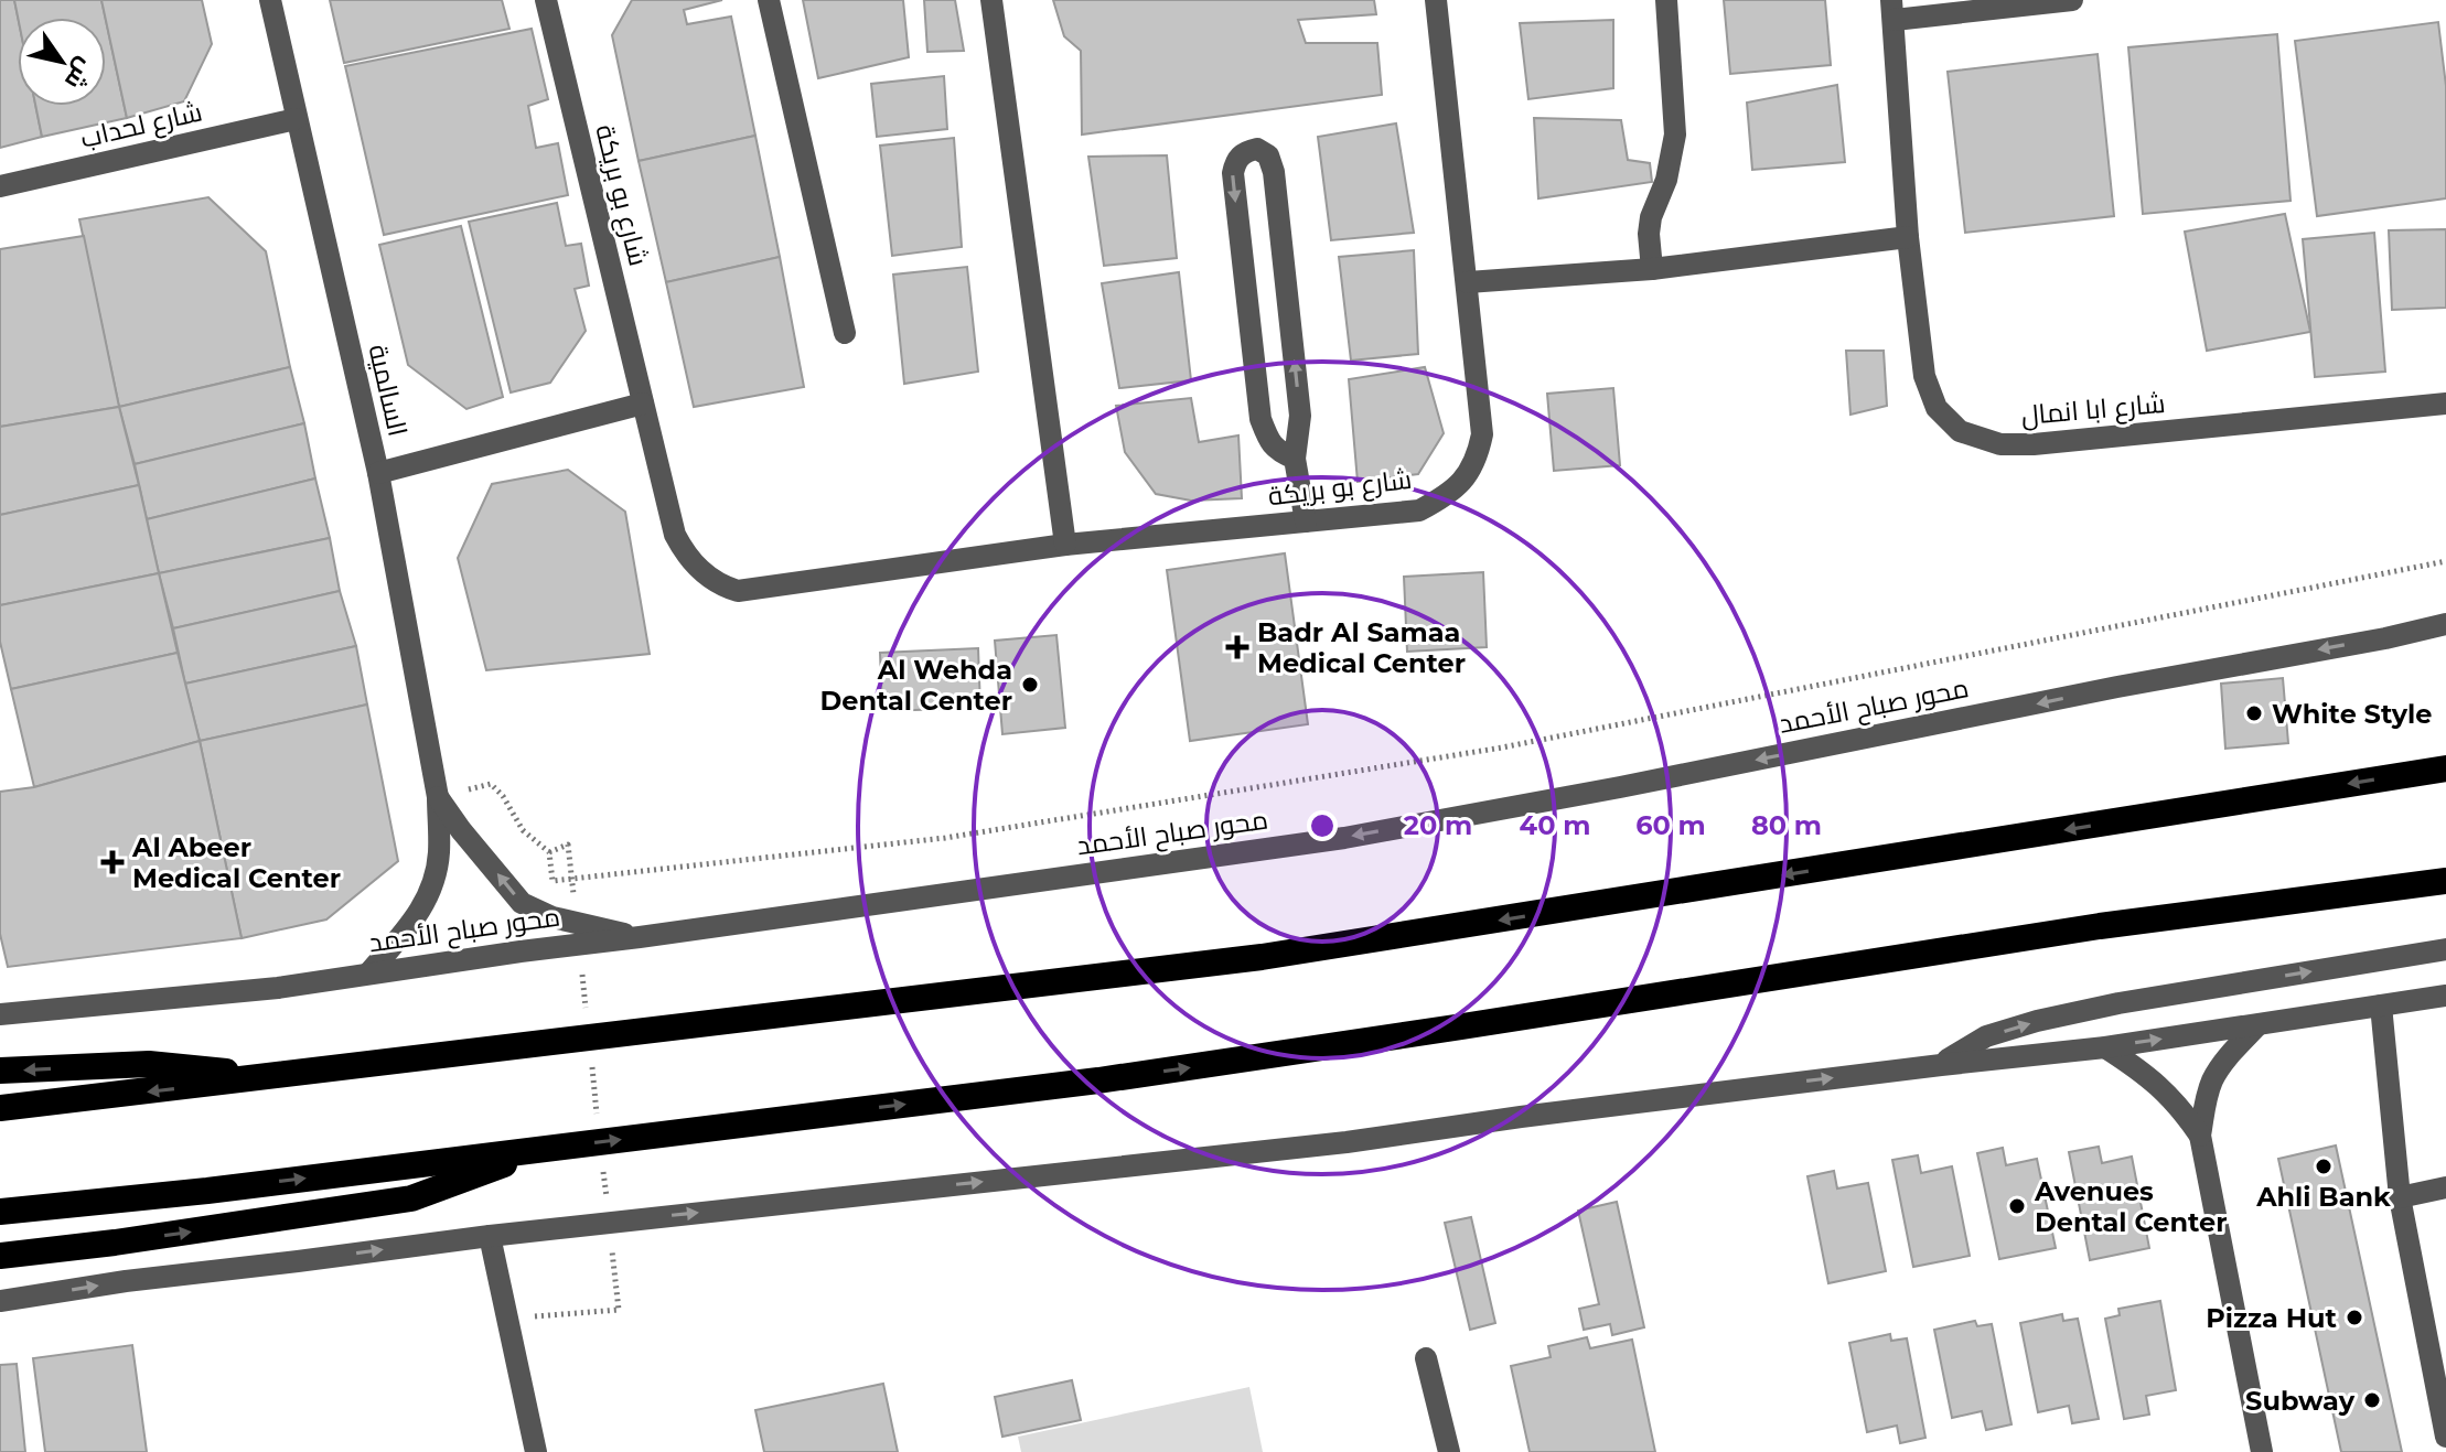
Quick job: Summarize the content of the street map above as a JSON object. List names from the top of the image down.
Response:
{
  "streets": {
    "street": [
      "شارع لحداب",
      "شارع بو بريكة",
      "السالمية",
      "شارع ابا انمال",
      "محور صباح الأحمد"
    ]
  },
  "crossings": [
    ["شارع لحداب", "السالمية"],
    ["السالمية", "محور صباح الأحمد"]
  ],
  "one_way": ["محور صباح الأحمد"],
  "places": {
    "health": ["Badr Al Samaa Medical Center", "Al Abeer Medical Center"],
    "other": [
      "Al Wehda Dental Center",
      "White Style",
      "Ahli Bank",
      "Avenues Dental Center",
      "Pizza Hut",
      "Subway"
    ]
  },
  "north": "bottom right",
  "rings": [
    "20 m",
    "40 m",
    "60 m",
    "80 m"
  ]
}
